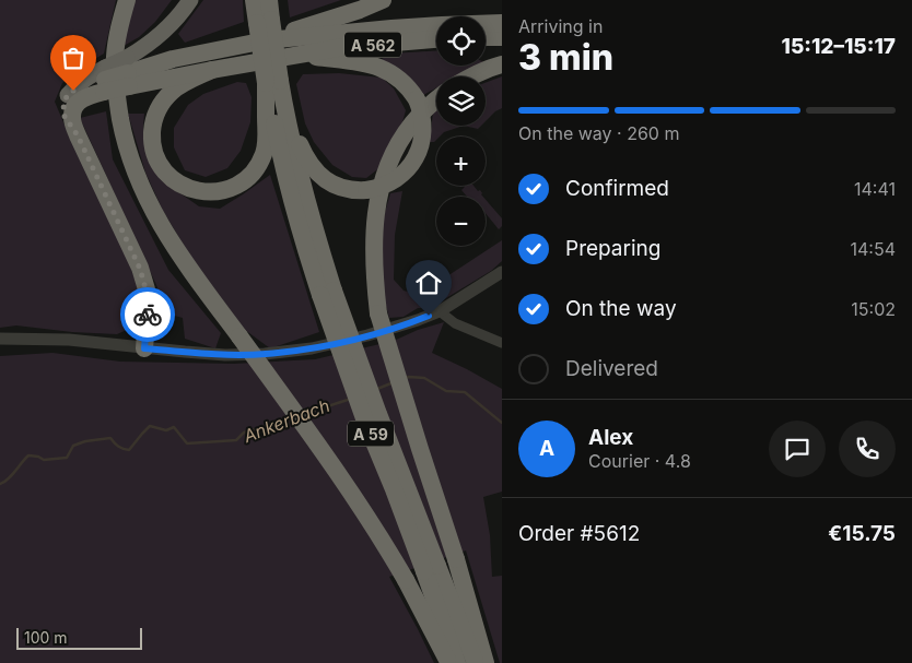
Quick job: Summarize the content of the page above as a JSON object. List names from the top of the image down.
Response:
{
  "streets": {
    "highway": ["A 562", "A 59"]
  },
  "water": ["Ankerbach"],
  "scale_bar": "100 m",
  "page": {
    "heading": ["3 min", "Arriving in", "15:12–15:17"],
    "panel": [
      "Alex",
      "Courier · 4.8",
      "Order #5612",
      "€15.75"
    ],
    "map_buttons": ["+", "−"],
    "bar": "On the way · 260 m",
    "list": [
      ["Confirmed", "14:41"],
      ["Preparing", "14:54"],
      ["On the way", "15:02"],
      "Delivered"
    ],
    "round": "A",
    "scale": "100 m"
  }
}
